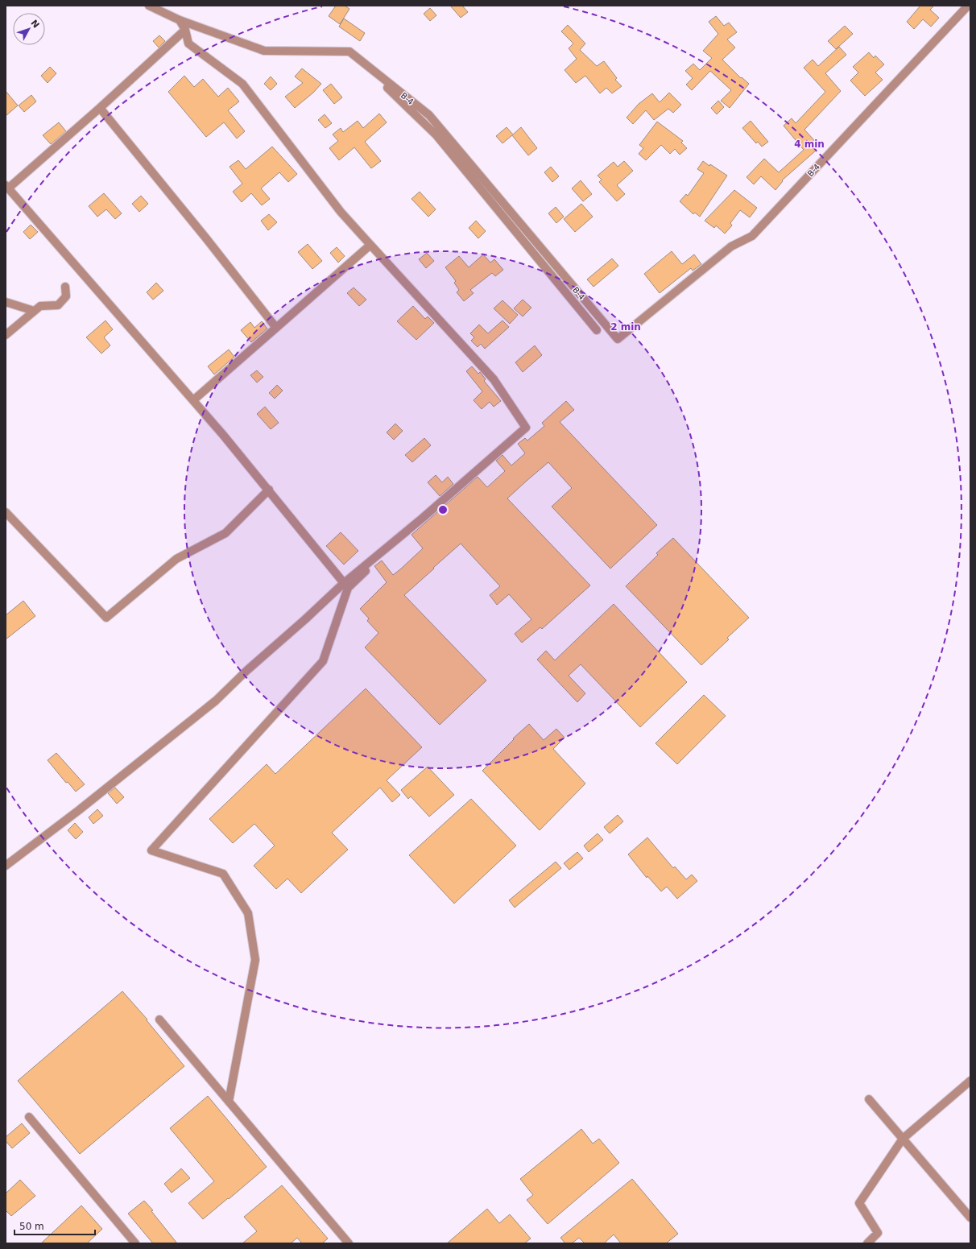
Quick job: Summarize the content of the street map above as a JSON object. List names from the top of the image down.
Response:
{
  "streets": {
    "street": ["B-4"]
  },
  "scale_bar": "50 m",
  "north": "top right",
  "rings": ["4 min", "2 min"]
}
